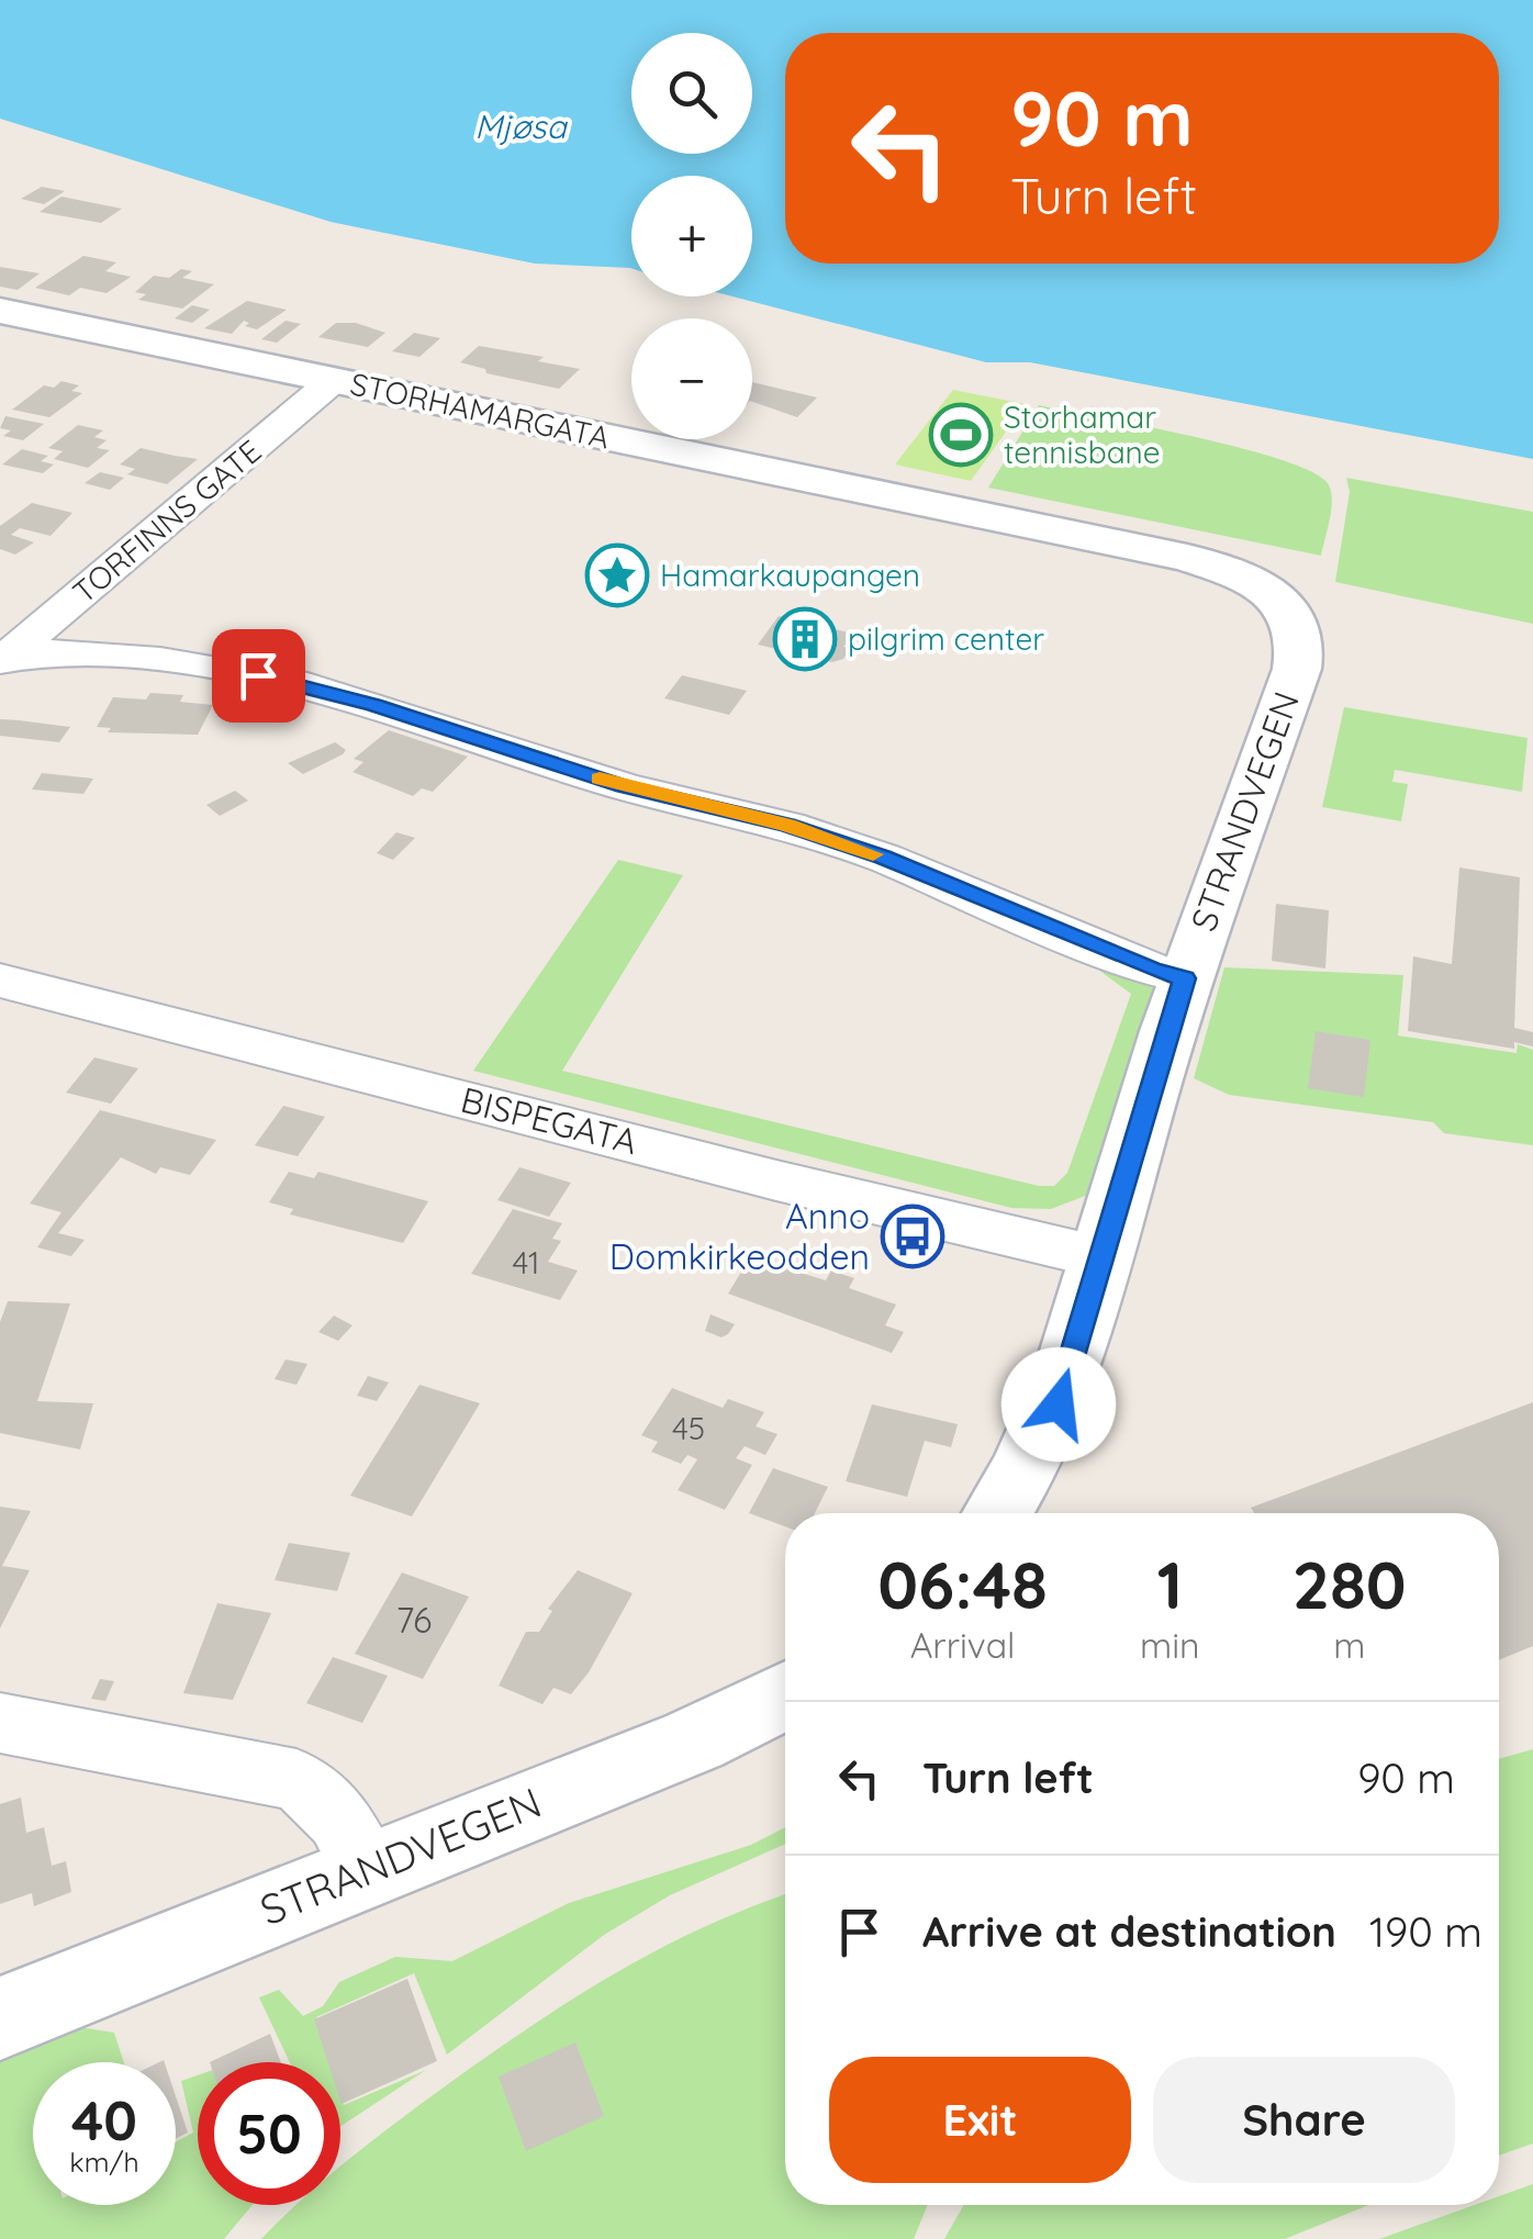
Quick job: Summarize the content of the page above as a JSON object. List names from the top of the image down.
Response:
{
  "streets": {
    "main road": ["STORHAMARGATA", "STRANDVEGEN"],
    "street": ["TORFINNS GATE", "BISPEGATA"]
  },
  "crossings": [
    ["STORHAMARGATA", "TORFINNS GATE"],
    ["STORHAMARGATA", "STRANDVEGEN"],
    ["STRANDVEGEN", "BISPEGATA"]
  ],
  "water": ["Mjøsa"],
  "places": {
    "sports": ["Storhamar tennisbane"],
    "place": ["Hamarkaupangen"],
    "building": ["pilgrim center"],
    "bus stop": ["Anno Domkirkeodden"]
  },
  "house_numbers": ["41", "45", "76"],
  "page": {
    "map_buttons": ["+", "−"],
    "turn": ["90 m", "Turn left"],
    "eta": [
      "06:48",
      "Arrival",
      "1",
      "min",
      "280",
      "m"
    ],
    "list": [
      {
        "name": "Turn left",
        "value": "90 m"
      },
      {
        "name": "Arrive at destination",
        "value": "190 m"
      }
    ],
    "buttons": ["Exit", "Share"],
    "speed": "40 km/h",
    "limit": "50"
  }
}
